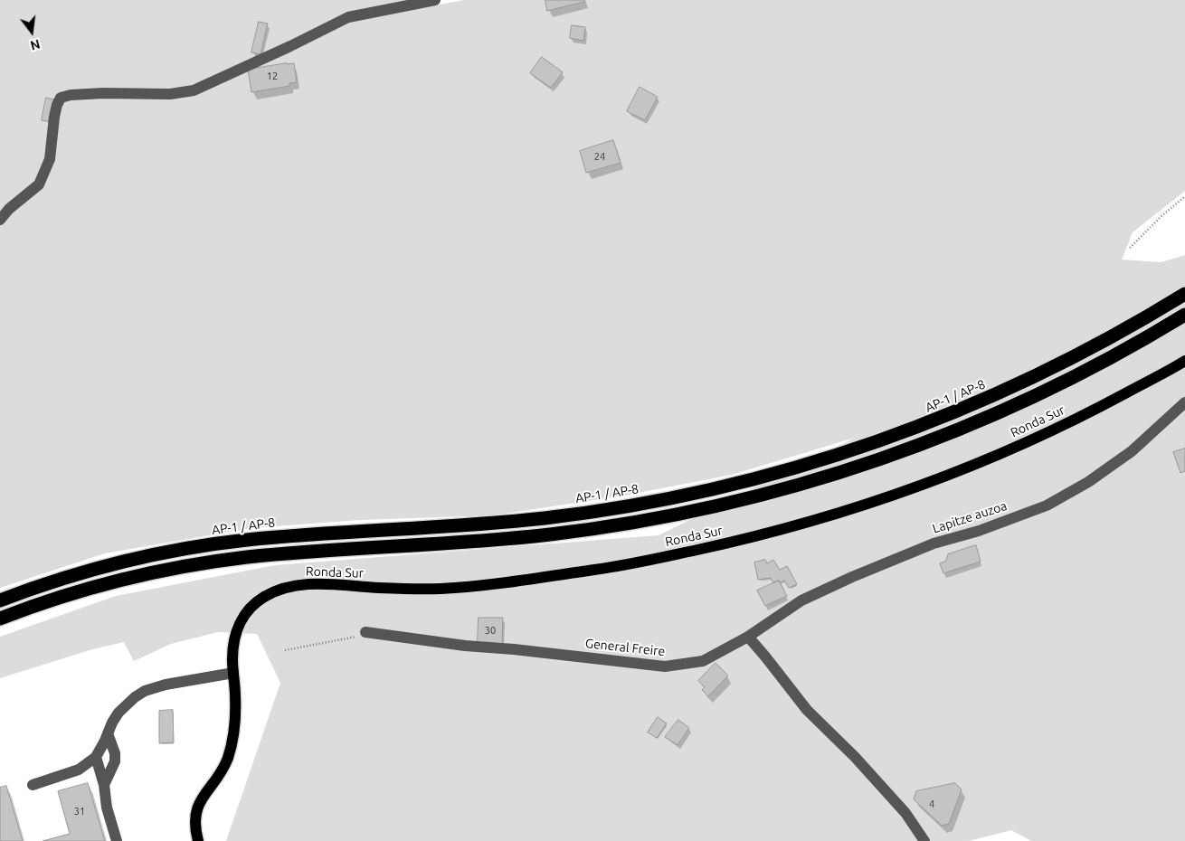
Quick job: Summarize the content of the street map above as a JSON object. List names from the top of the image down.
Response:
{
  "streets": {
    "highway": ["AP-1 / AP-8"],
    "main road": ["Ronda Sur"],
    "street": ["Lapitze auzoa", "General Freire"]
  },
  "crossings": [
    ["Lapitze auzoa", "General Freire"]
  ],
  "house_numbers": [
    "12",
    "24",
    "30",
    "4",
    "31"
  ],
  "north": "bottom"
}
